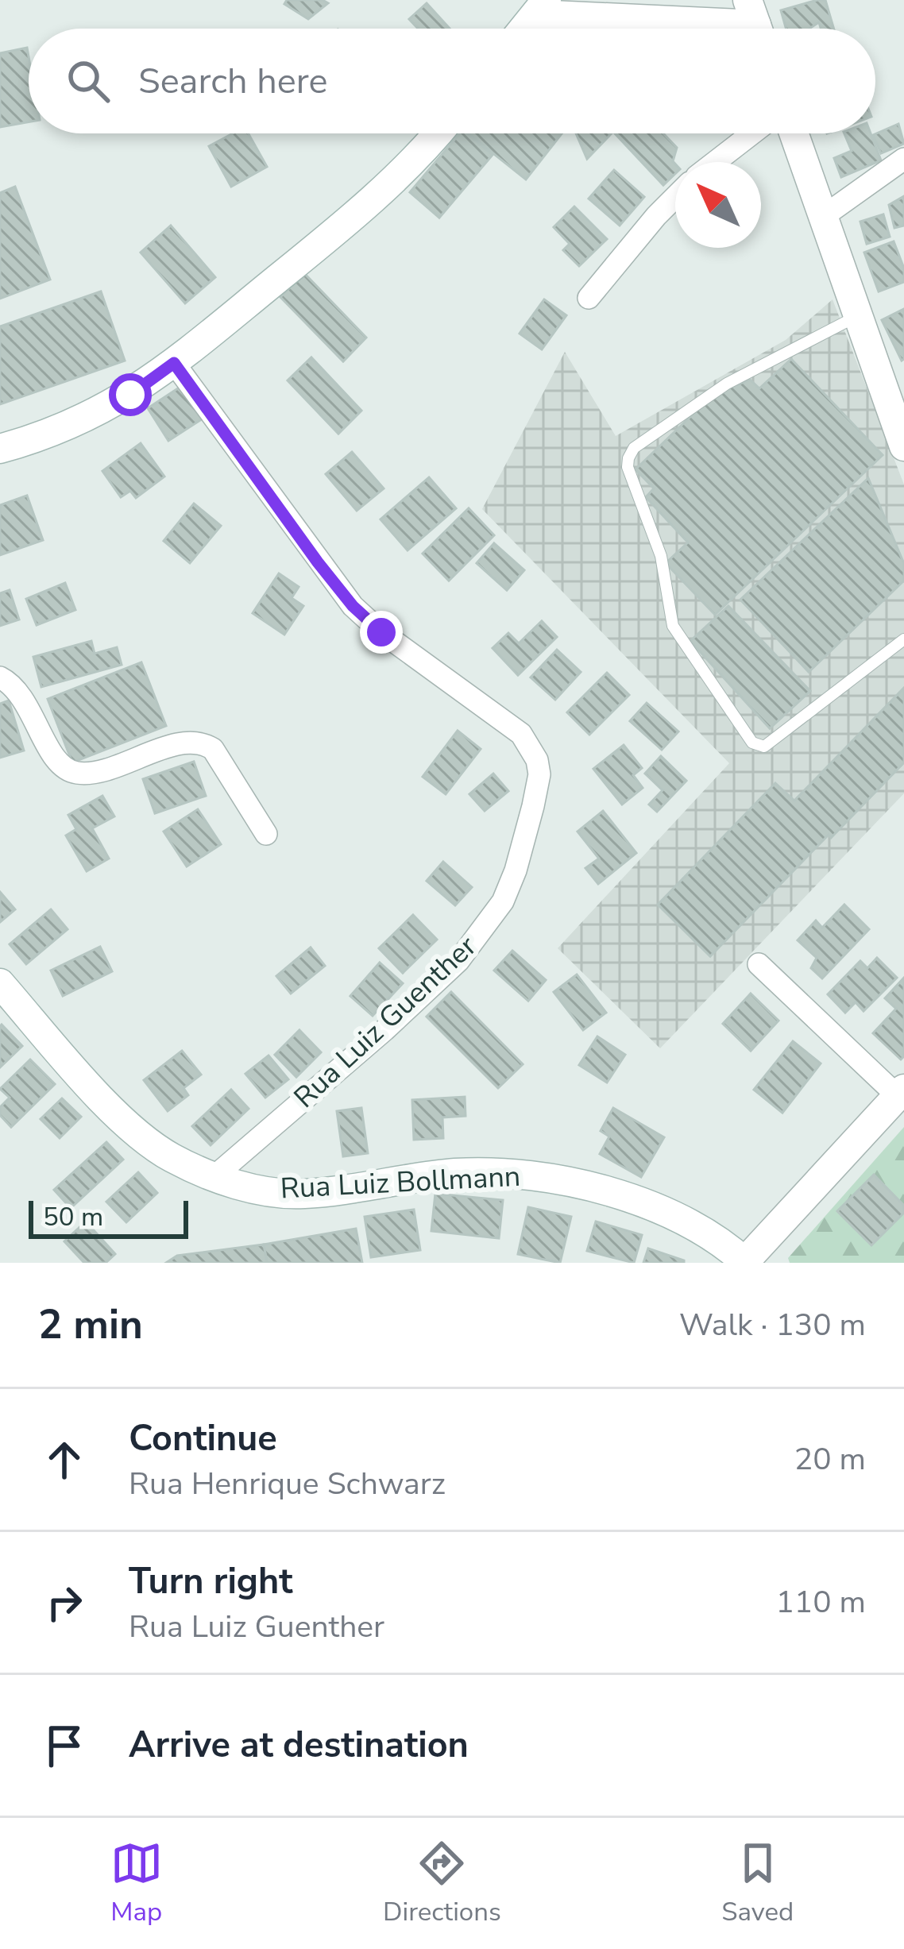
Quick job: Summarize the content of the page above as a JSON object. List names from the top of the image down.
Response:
{
  "streets": {
    "main road": ["Rua Luiz Bollmann"],
    "street": ["Rua Luiz Guenther"]
  },
  "crossings": [
    ["Rua Luiz Guenther", "Rua Luiz Bollmann"]
  ],
  "scale_bar": "50 m",
  "north": "top left",
  "page": {
    "search": "Search here",
    "scale": "50 m",
    "heading": ["2 min", "Walk · 130 m"],
    "list": [
      ["Continue", "Rua Henrique Schwarz", "20 m"],
      ["Turn right", "Rua Luiz Guenther", "110 m"],
      "Arrive at destination"
    ],
    "nav": ["Map", "Directions", "Saved"]
  }
}
